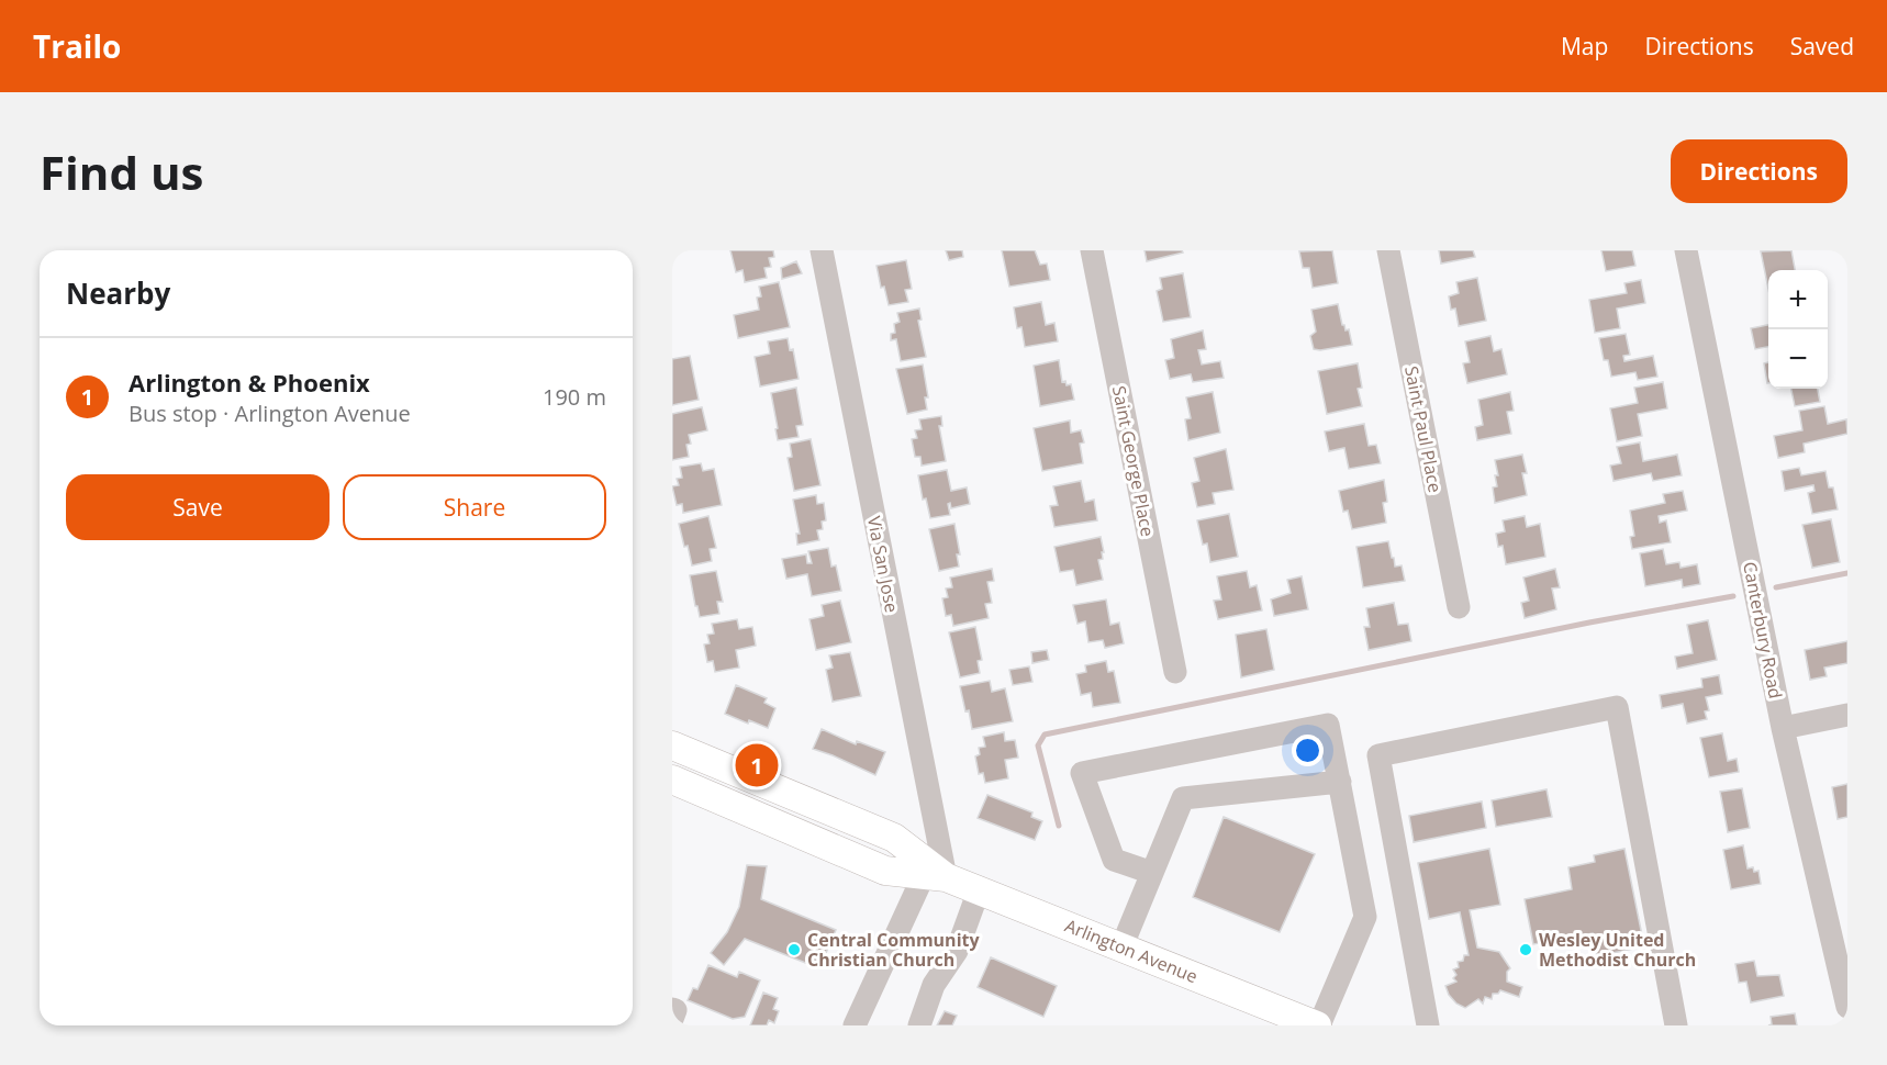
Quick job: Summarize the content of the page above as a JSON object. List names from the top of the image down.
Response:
{
  "streets": {
    "main road": ["Arlington Avenue"],
    "street": [
      "Saint Paul Place",
      "Saint George Place",
      "Via San Jose",
      "Canterbury Road"
    ]
  },
  "crossings": [
    ["Via San Jose", "Arlington Avenue"]
  ],
  "places": ["Central Community Christian Church", "Wesley United Methodist Church"],
  "page": {
    "header": "Trailo",
    "nav": ["Map", "Directions", "Saved"],
    "buttons": [
      "Directions",
      ["Save", "Share"]
    ],
    "title": "Find us",
    "heading": "Nearby",
    "map_buttons": ["+", "−"],
    "list": [
      {
        "mark": "1",
        "name": "Arlington & Phoenix",
        "note": "Bus stop · Arlington Avenue",
        "value": "190 m"
      }
    ],
    "pins": "1"
  }
}
